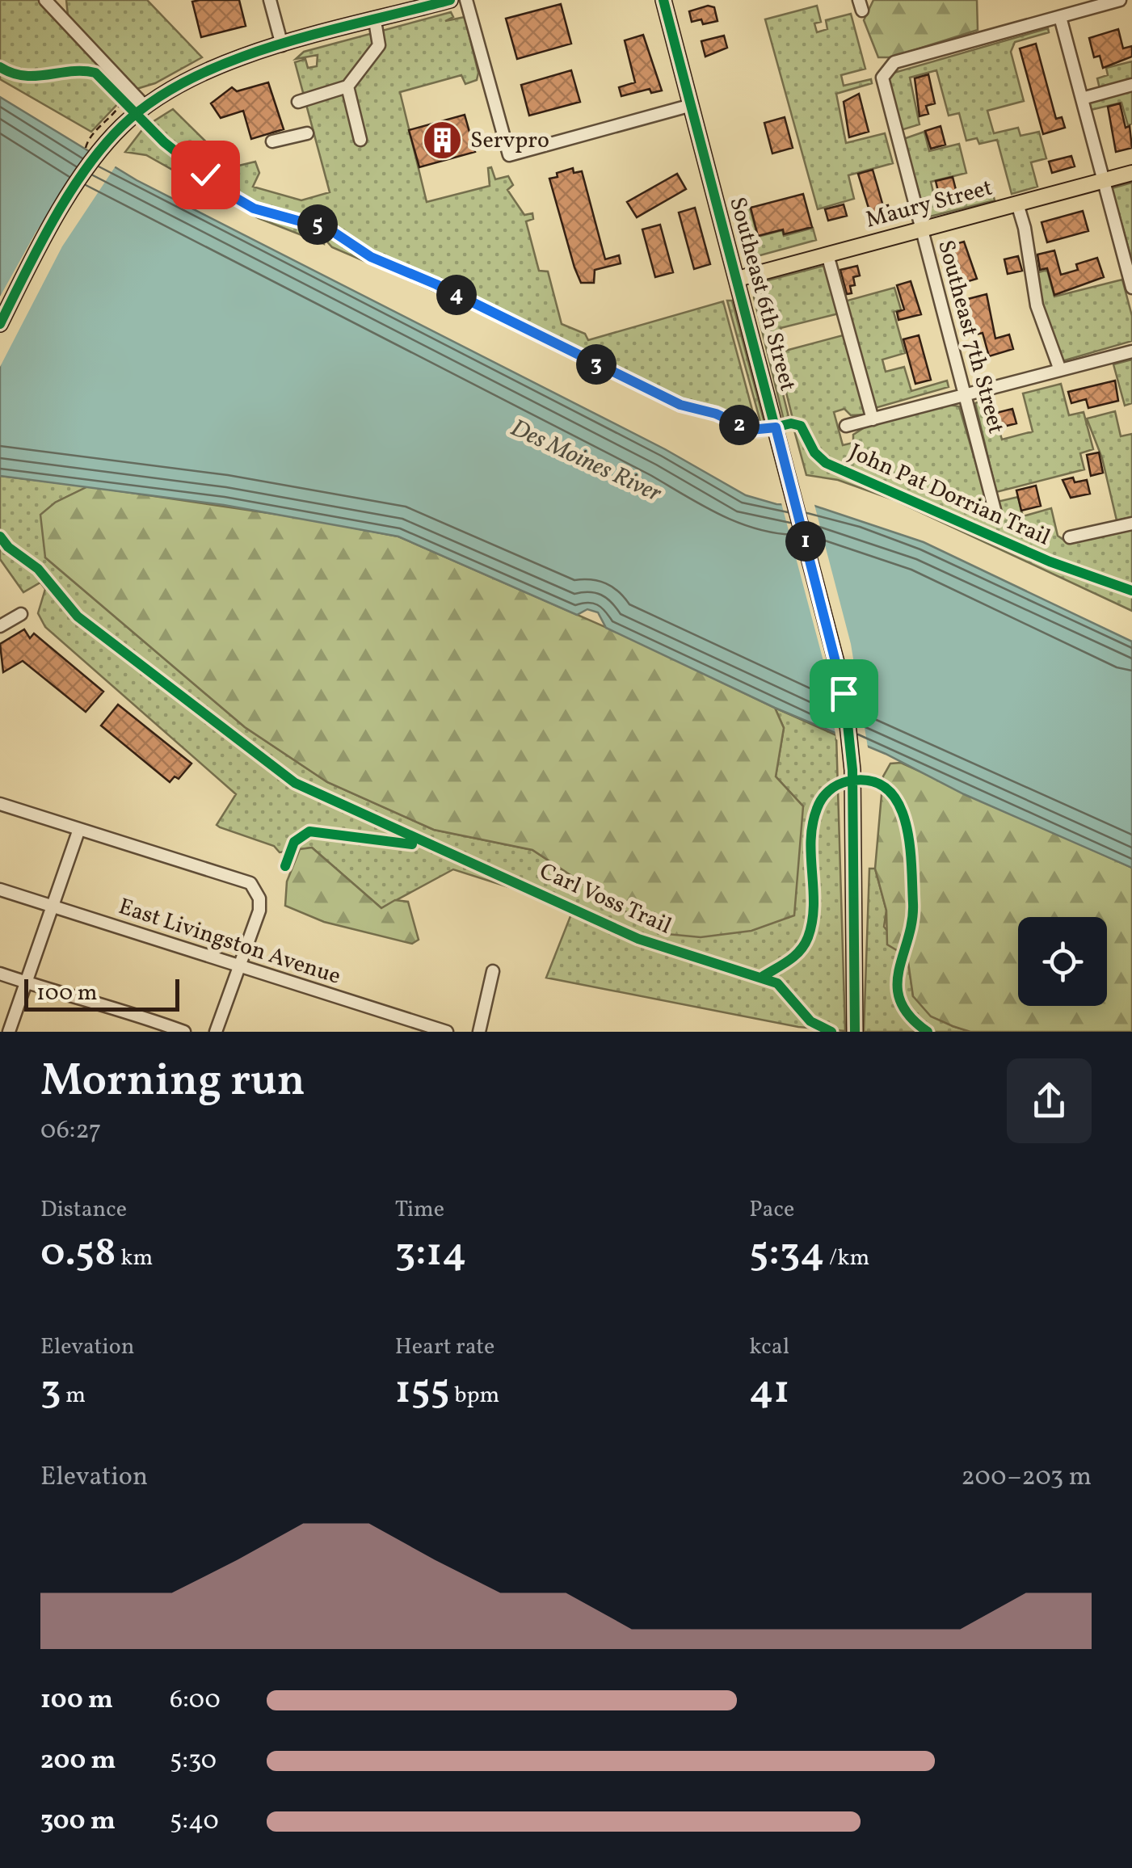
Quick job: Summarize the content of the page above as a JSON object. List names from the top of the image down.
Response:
{
  "streets": {
    "main road": ["Maury Street", "Southeast 6th Street"],
    "street": ["Southeast 7th Street", "East Livingston Avenue"],
    "cycle path": ["John Pat Dorrian Trail", "Carl Voss Trail"]
  },
  "crossings": [
    ["Maury Street", "Southeast 6th Street"],
    ["Maury Street", "Southeast 7th Street"]
  ],
  "water": ["Des Moines River"],
  "places": {
    "building": ["Servpro"]
  },
  "scale_bar": "100 m",
  "page": {
    "pins": [
      "5",
      "4",
      "3",
      "2",
      "1"
    ],
    "scale": "100 m",
    "heading": ["Morning run", "06:27"],
    "stats": [
      ["Distance", "0.58 km"],
      ["Time", "3:14"],
      ["Pace", "5:34 /km"],
      ["Elevation", "3 m"],
      ["Heart rate", "155 bpm"],
      ["kcal", "41"]
    ],
    "chart": ["Elevation", "200–203 m"],
    "list": [
      {
        "name": "100 m",
        "note": "6:00"
      },
      {
        "name": "200 m",
        "note": "5:30"
      },
      {
        "name": "300 m",
        "note": "5:40"
      }
    ]
  }
}
